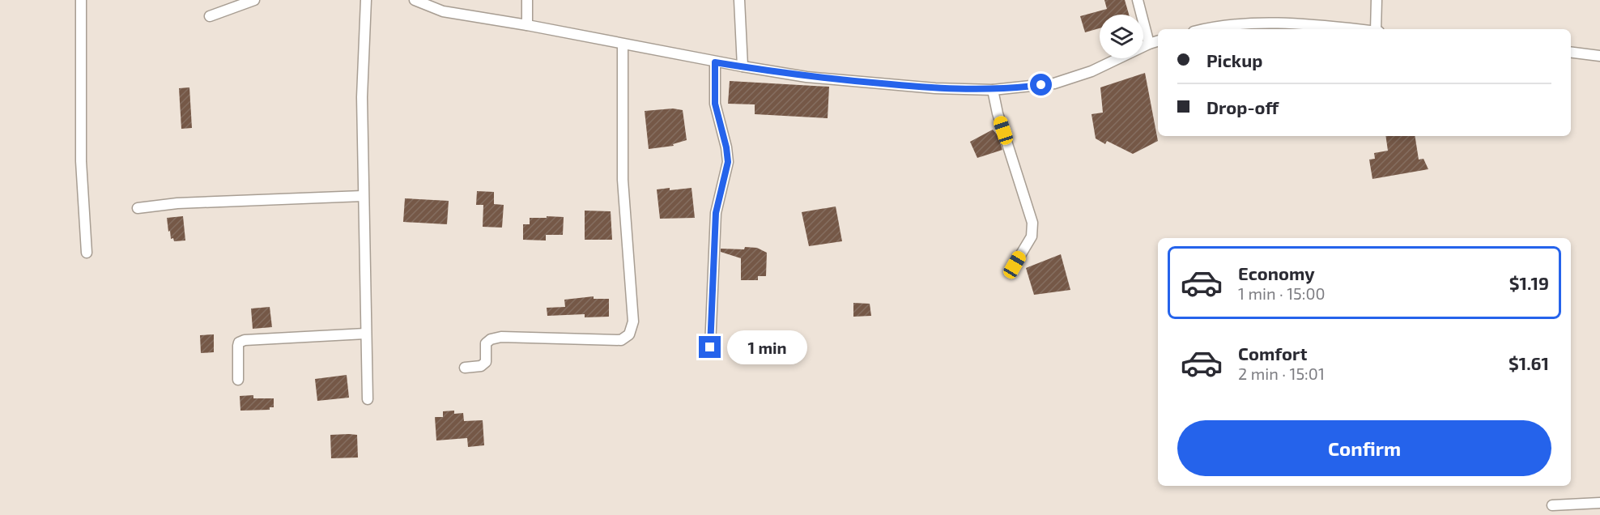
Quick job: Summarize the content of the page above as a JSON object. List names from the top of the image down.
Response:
{
  "page": {
    "banner": ["Pickup", "Drop-off"],
    "list": [
      {
        "name": "Economy",
        "note": "1 min · 15:00",
        "value": "$1.19"
      },
      {
        "name": "Comfort",
        "note": "2 min · 15:01",
        "value": "$1.61"
      }
    ],
    "bubble": "1 min",
    "buttons": "Confirm"
  }
}
